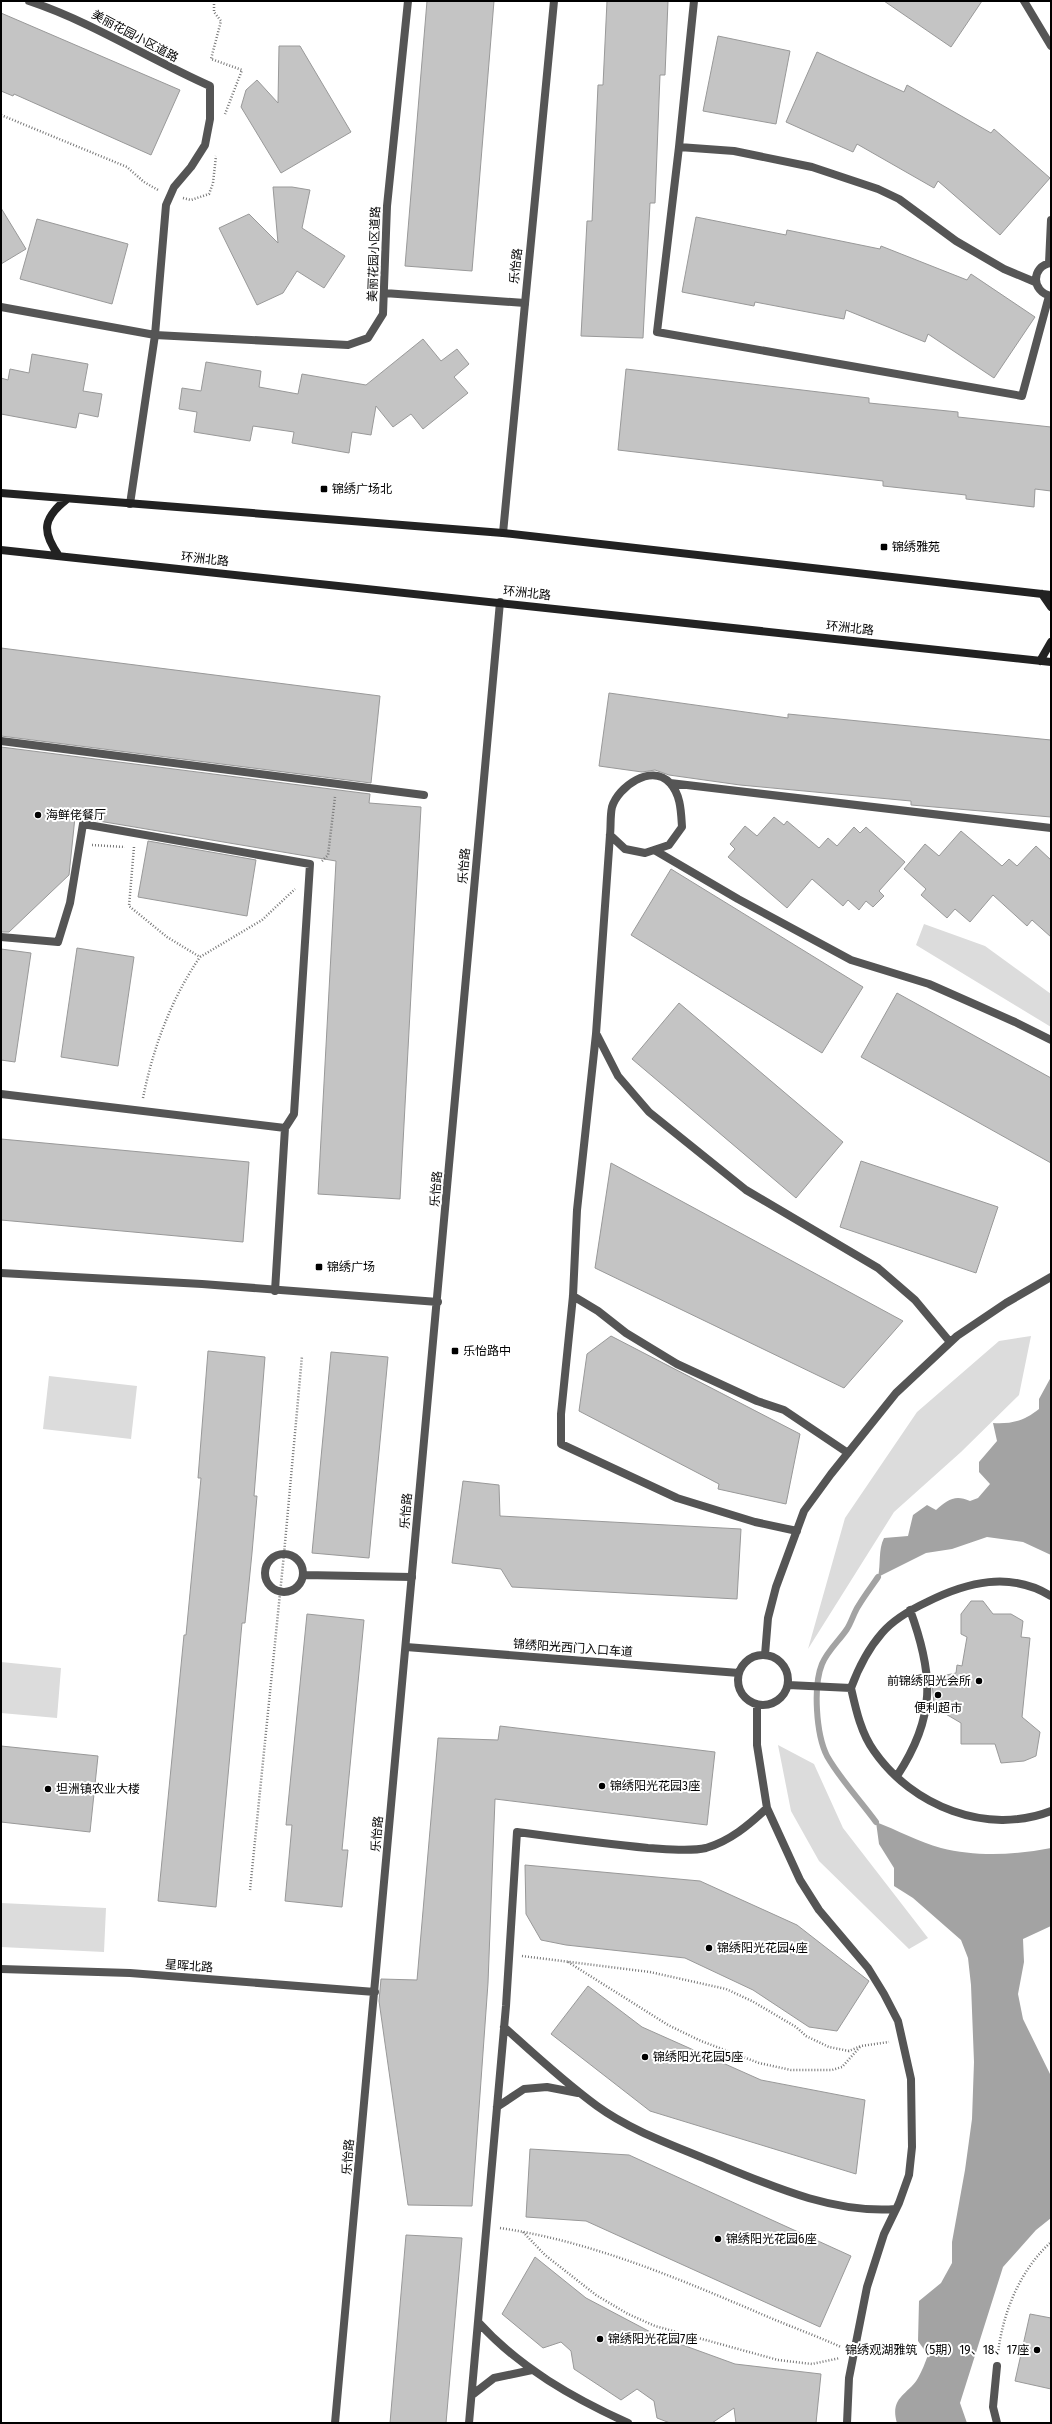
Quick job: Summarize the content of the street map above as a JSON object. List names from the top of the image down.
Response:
{
  "streets": {
    "main road": ["环洲北路"],
    "street": [
      "美丽花园小区道路",
      "乐怡路",
      "锦绣阳光西门入口车道",
      "星晖北路"
    ]
  },
  "crossings": [
    ["乐怡路", "环洲北路"],
    ["乐怡路", "锦绣阳光西门入口车道"],
    ["乐怡路", "星晖北路"]
  ],
  "places": {
    "transit": [
      "锦绣广场北",
      "锦绣雅苑",
      "锦绣广场",
      "乐怡路中"
    ],
    "other": [
      "海鲜佬餐厅",
      "前锦绣阳光会所",
      "便利超市",
      "锦绣阳光花园3座",
      "坦洲镇农业大楼",
      "锦绣阳光花园4座",
      "锦绣阳光花园5座",
      "锦绣阳光花园6座",
      "锦绣阳光花园7座",
      "锦绣观湖雅筑（5期）19、18、17座"
    ]
  }
}
